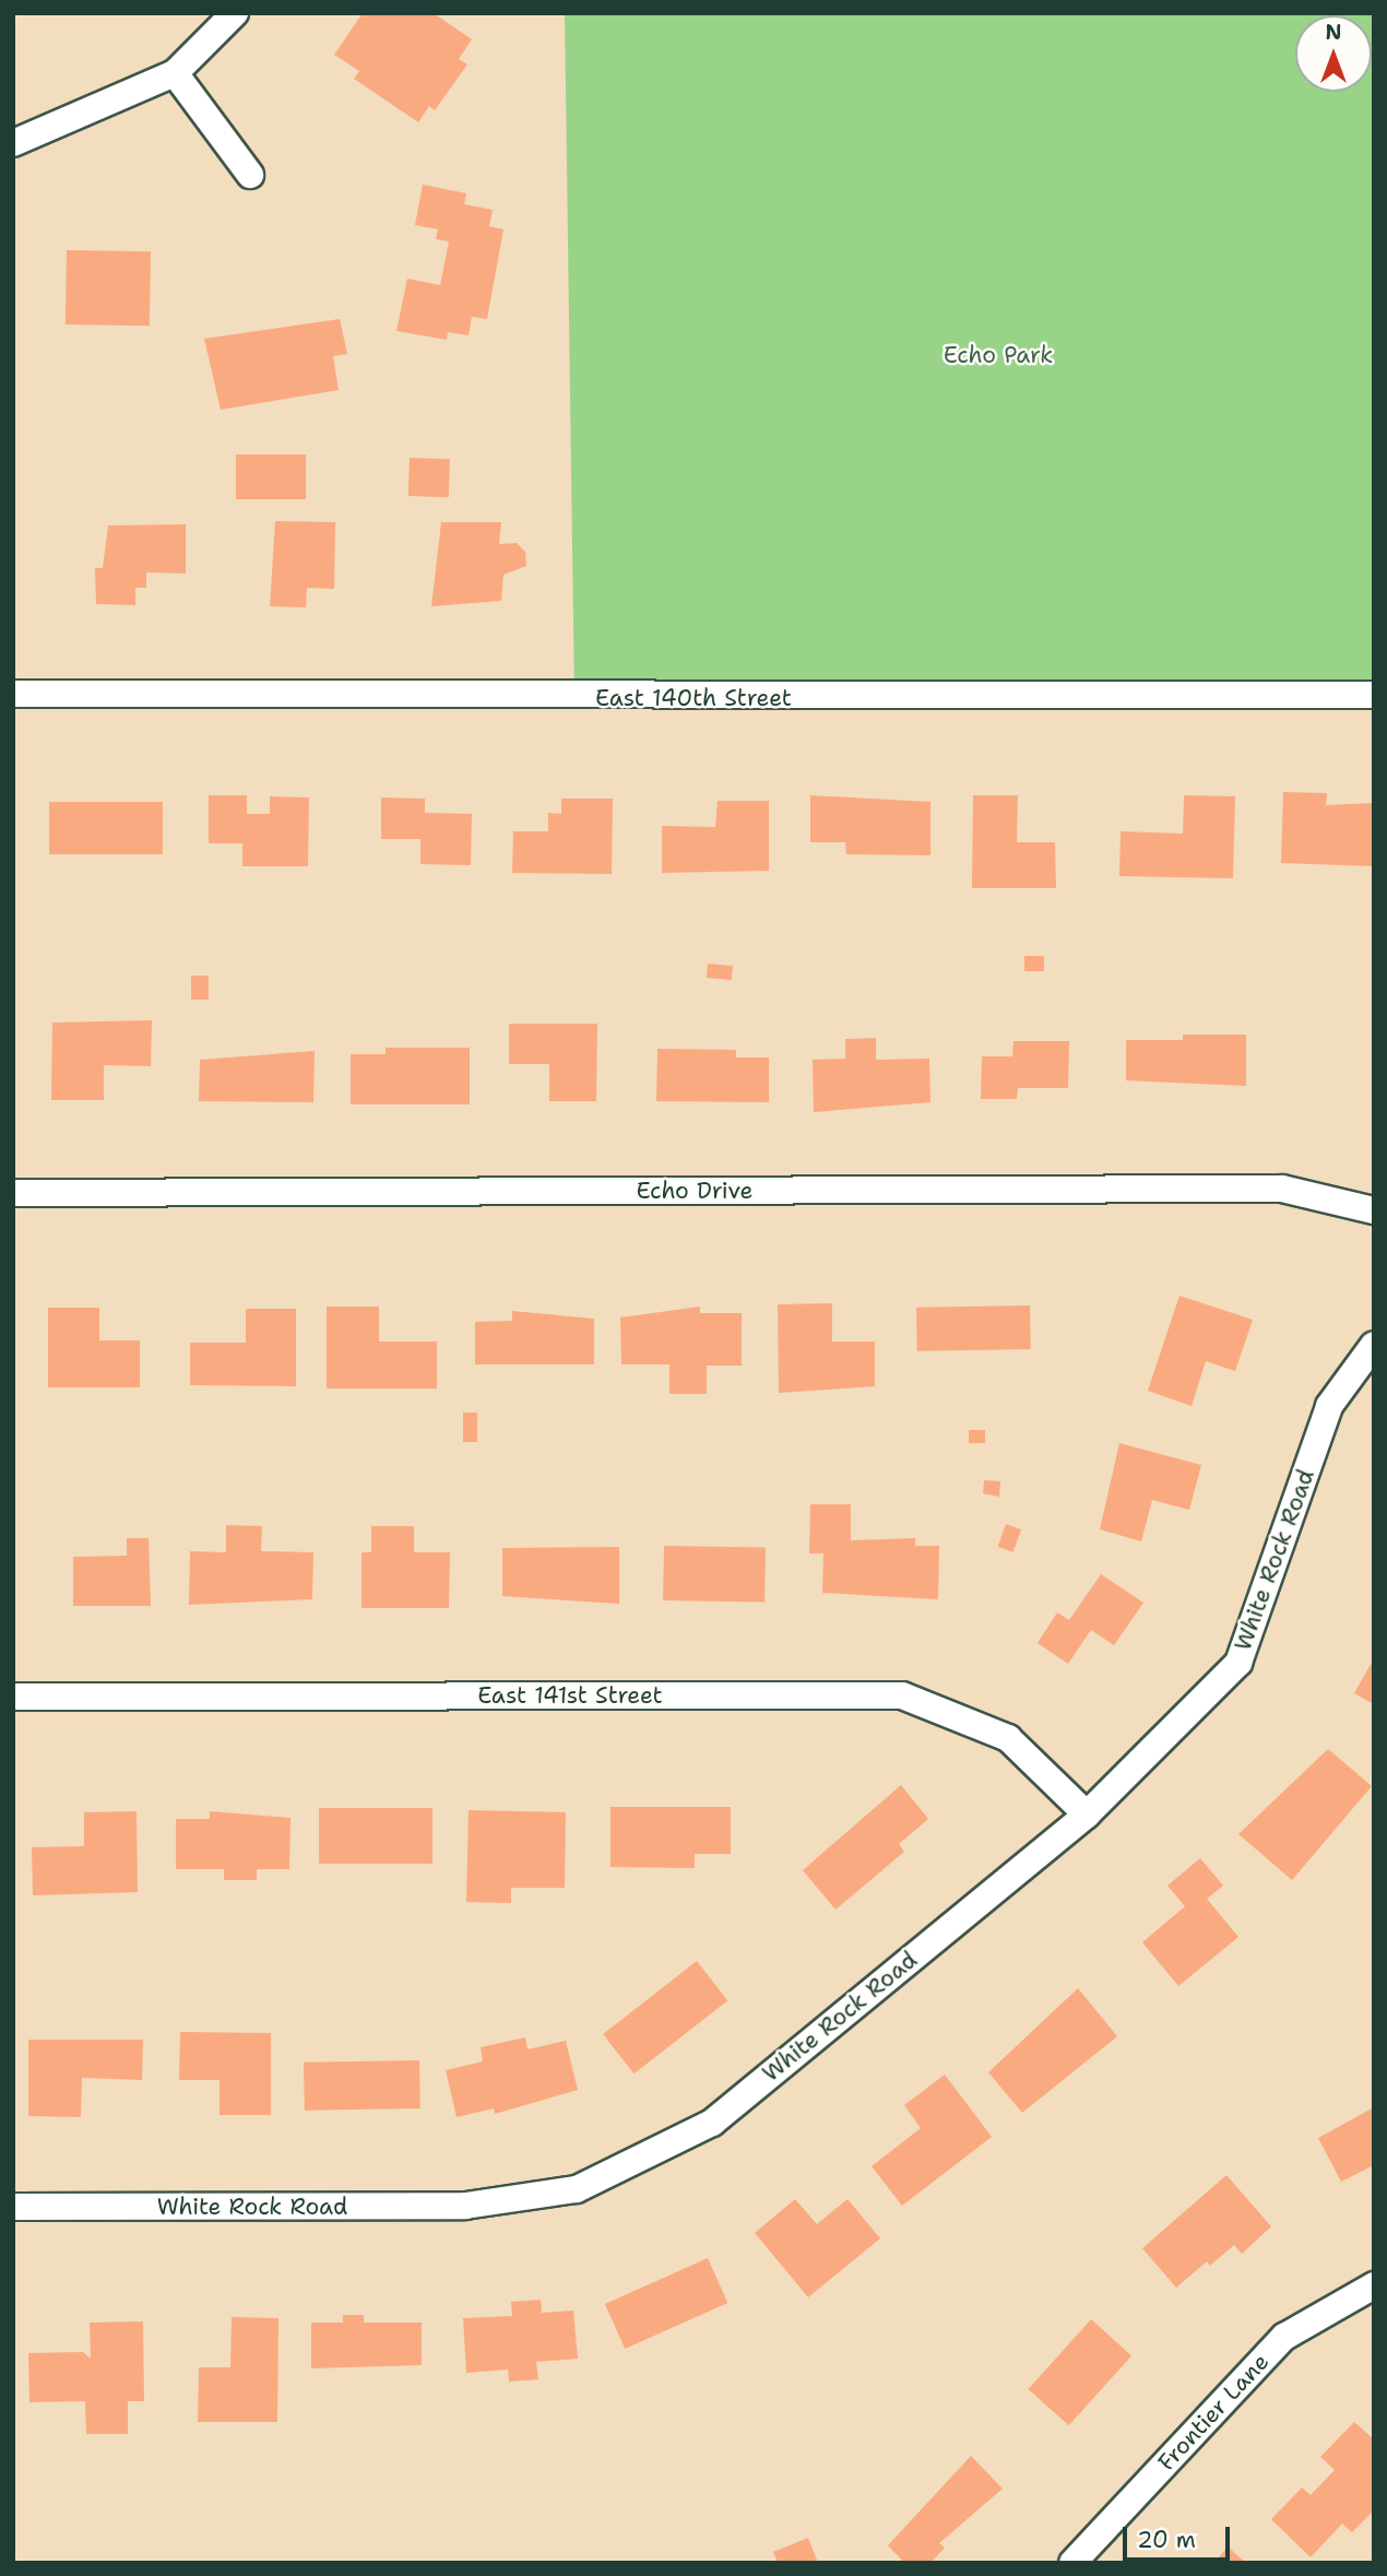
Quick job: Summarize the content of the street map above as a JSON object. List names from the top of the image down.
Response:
{
  "streets": {
    "street": [
      "East 140th Street",
      "Echo Drive",
      "White Rock Road",
      "East 141st Street",
      "Frontier Lane"
    ]
  },
  "crossings": [
    ["White Rock Road", "East 141st Street"]
  ],
  "parks": ["Echo Park"],
  "scale_bar": "20 m",
  "north": "top"
}
